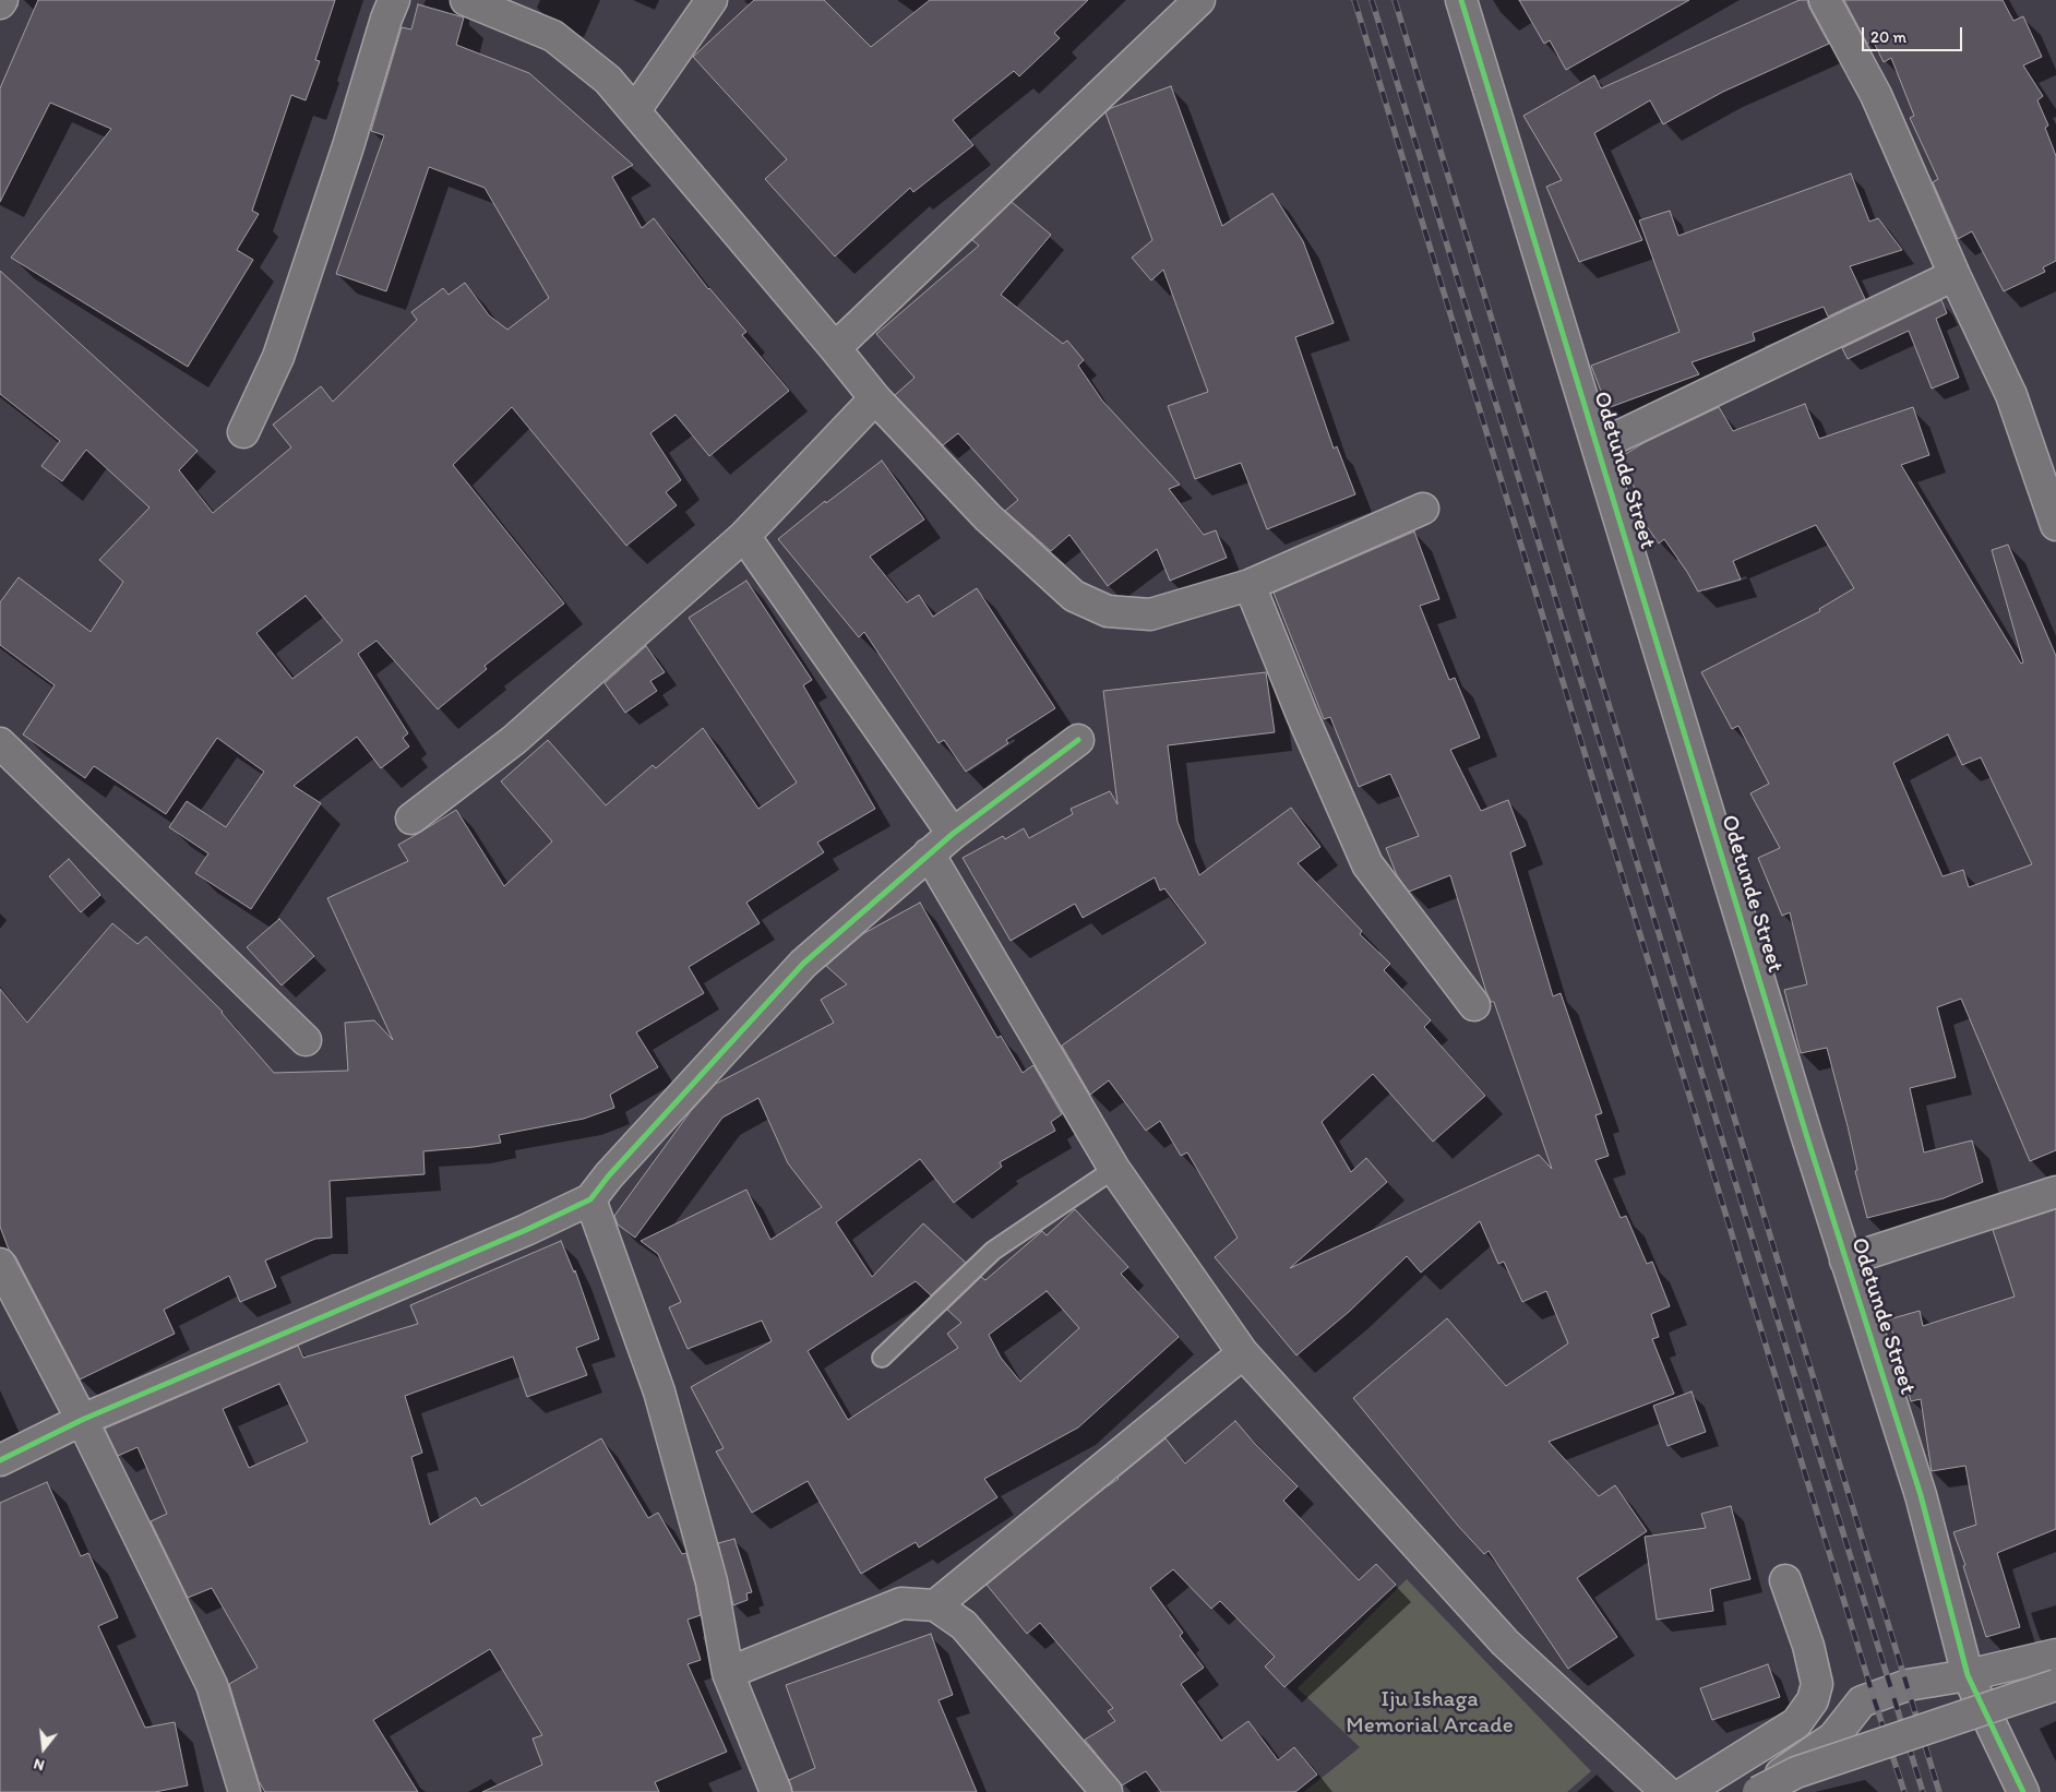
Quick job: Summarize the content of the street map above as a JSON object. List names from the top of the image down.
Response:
{
  "streets": {
    "street": ["Odetunde Street"]
  },
  "parks": ["Iju Ishaga Memorial Arcade"],
  "scale_bar": "20 m",
  "north": "bottom"
}
